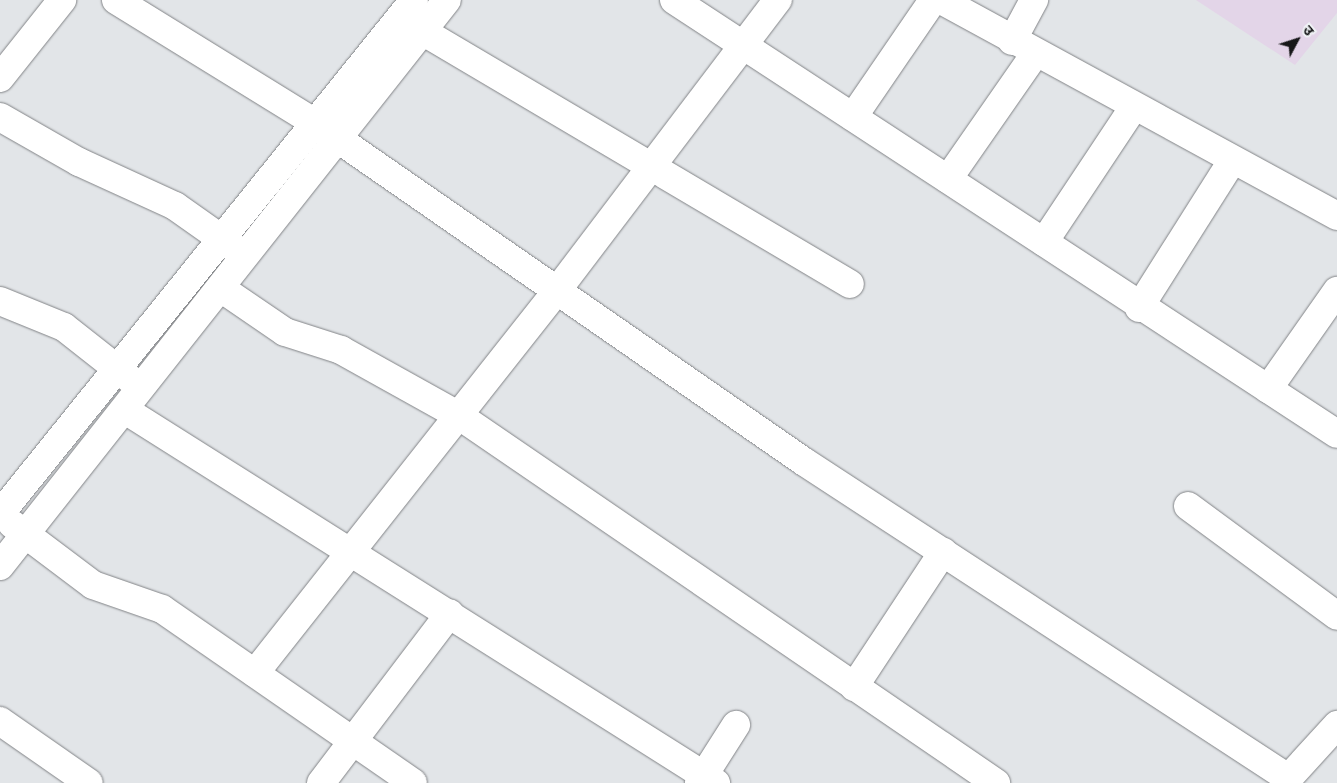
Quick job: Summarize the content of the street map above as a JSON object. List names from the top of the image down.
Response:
{
  "north": "top right"
}
